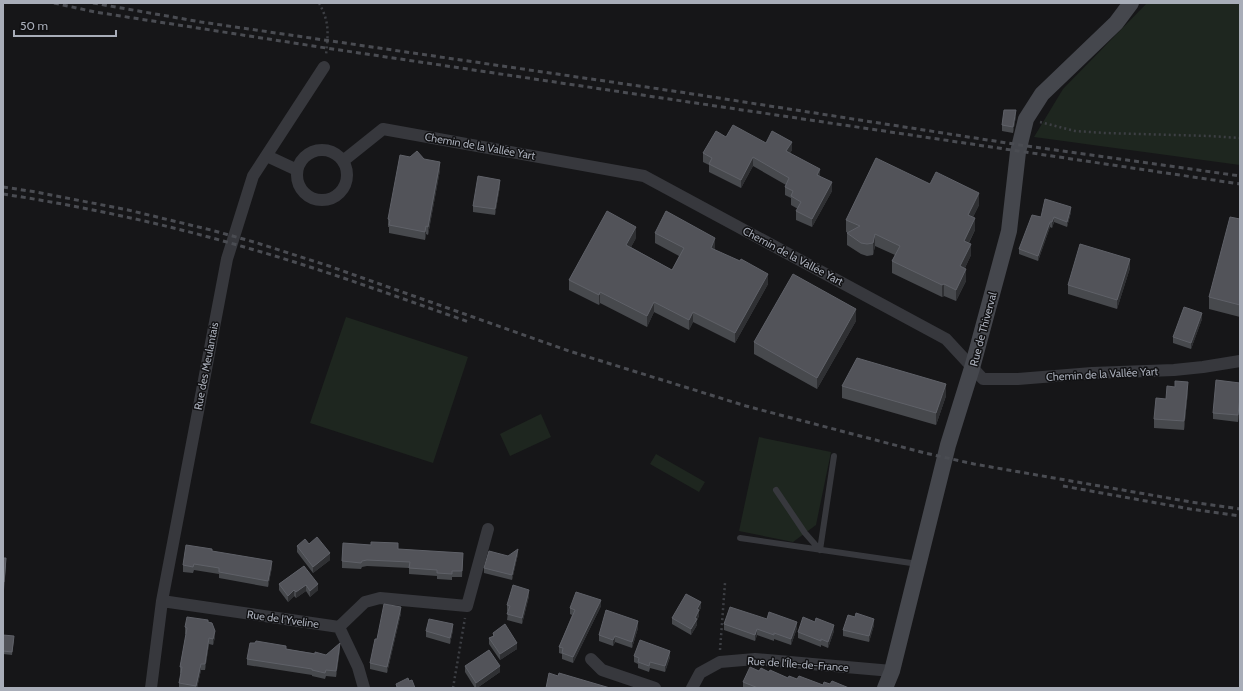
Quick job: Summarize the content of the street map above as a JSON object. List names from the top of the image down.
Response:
{
  "streets": {
    "street": [
      "Chemin de la Vallée Yart",
      "Rue de Thiverval",
      "Rue des Meulantais",
      "Rue de l'Yveline",
      "Rue de l'Île-de-France"
    ]
  },
  "crossings": [
    ["Chemin de la Vallée Yart", "Rue de Thiverval"],
    ["Rue de Thiverval", "Rue de l'Île-de-France"],
    ["Rue des Meulantais", "Rue de l'Yveline"]
  ],
  "scale_bar": "50 m"
}
